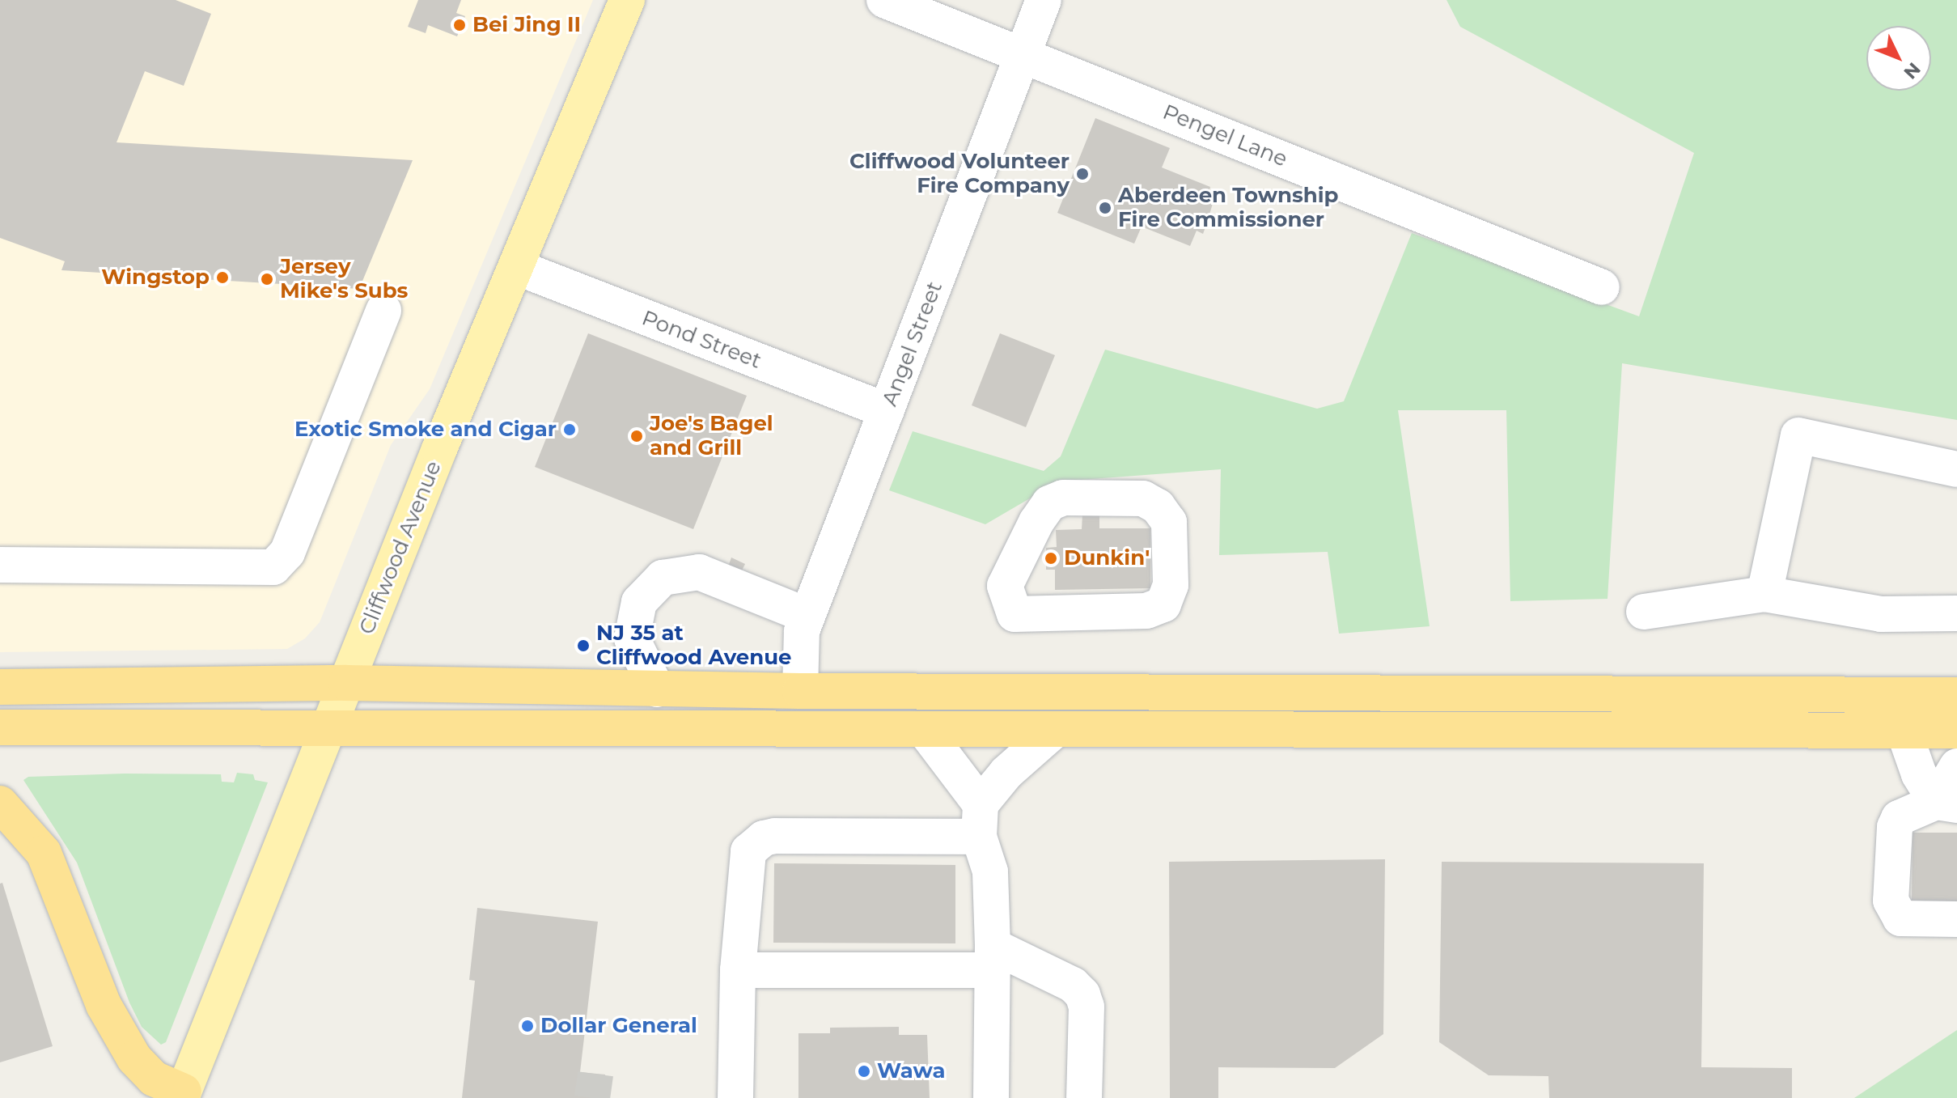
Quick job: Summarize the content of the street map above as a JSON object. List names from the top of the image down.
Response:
{
  "streets": {
    "main road": ["Cliffwood Avenue"],
    "street": ["Pengel Lane", "Pond Street", "Angel Street"]
  },
  "crossings": [
    ["Pengel Lane", "Angel Street"],
    ["Pond Street", "Angel Street"],
    ["Pond Street", "Cliffwood Avenue"]
  ],
  "places": [
    "Bei Jing II",
    "Cliffwood Volunteer Fire Company",
    "Aberdeen Township Fire Commissioner",
    "Wingstop",
    "Jersey Mike's Subs",
    "Exotic Smoke and Cigar",
    "Joe's Bagel and Grill",
    "Dunkin'",
    "NJ 35 at Cliffwood Avenue",
    "Dollar General",
    "Wawa"
  ],
  "north": "bottom right"
}
